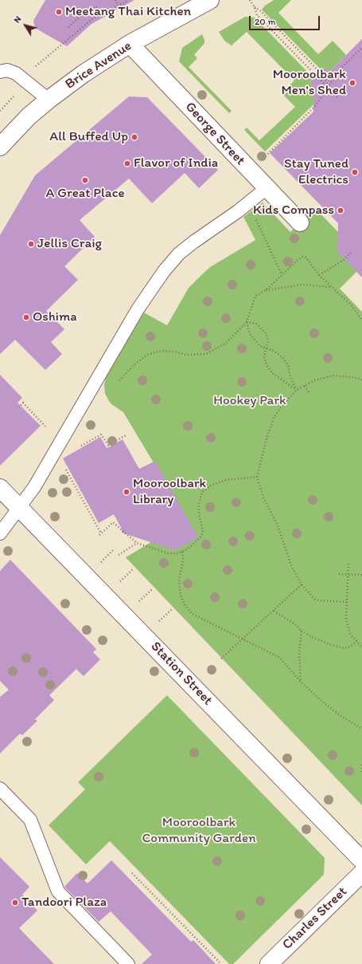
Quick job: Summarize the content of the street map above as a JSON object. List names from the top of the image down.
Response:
{
  "streets": {
    "street": [
      "Brice Avenue",
      "George Street",
      "Station Street",
      "Charles Street"
    ]
  },
  "crossings": [
    ["Brice Avenue", "George Street"]
  ],
  "parks": ["Hookey Park", "Mooroolbark Community Garden"],
  "places": [
    "Meetang Thai Kitchen",
    "Mooroolbark Men's Shed",
    "All Buffed Up",
    "Flavor of India",
    "Stay Tuned Electrics",
    "A Great Place",
    "Kids Compass",
    "Jellis Craig",
    "Oshima",
    "Mooroolbark Library",
    "Tandoori Plaza"
  ],
  "scale_bar": "20 m",
  "north": "top left"
}
